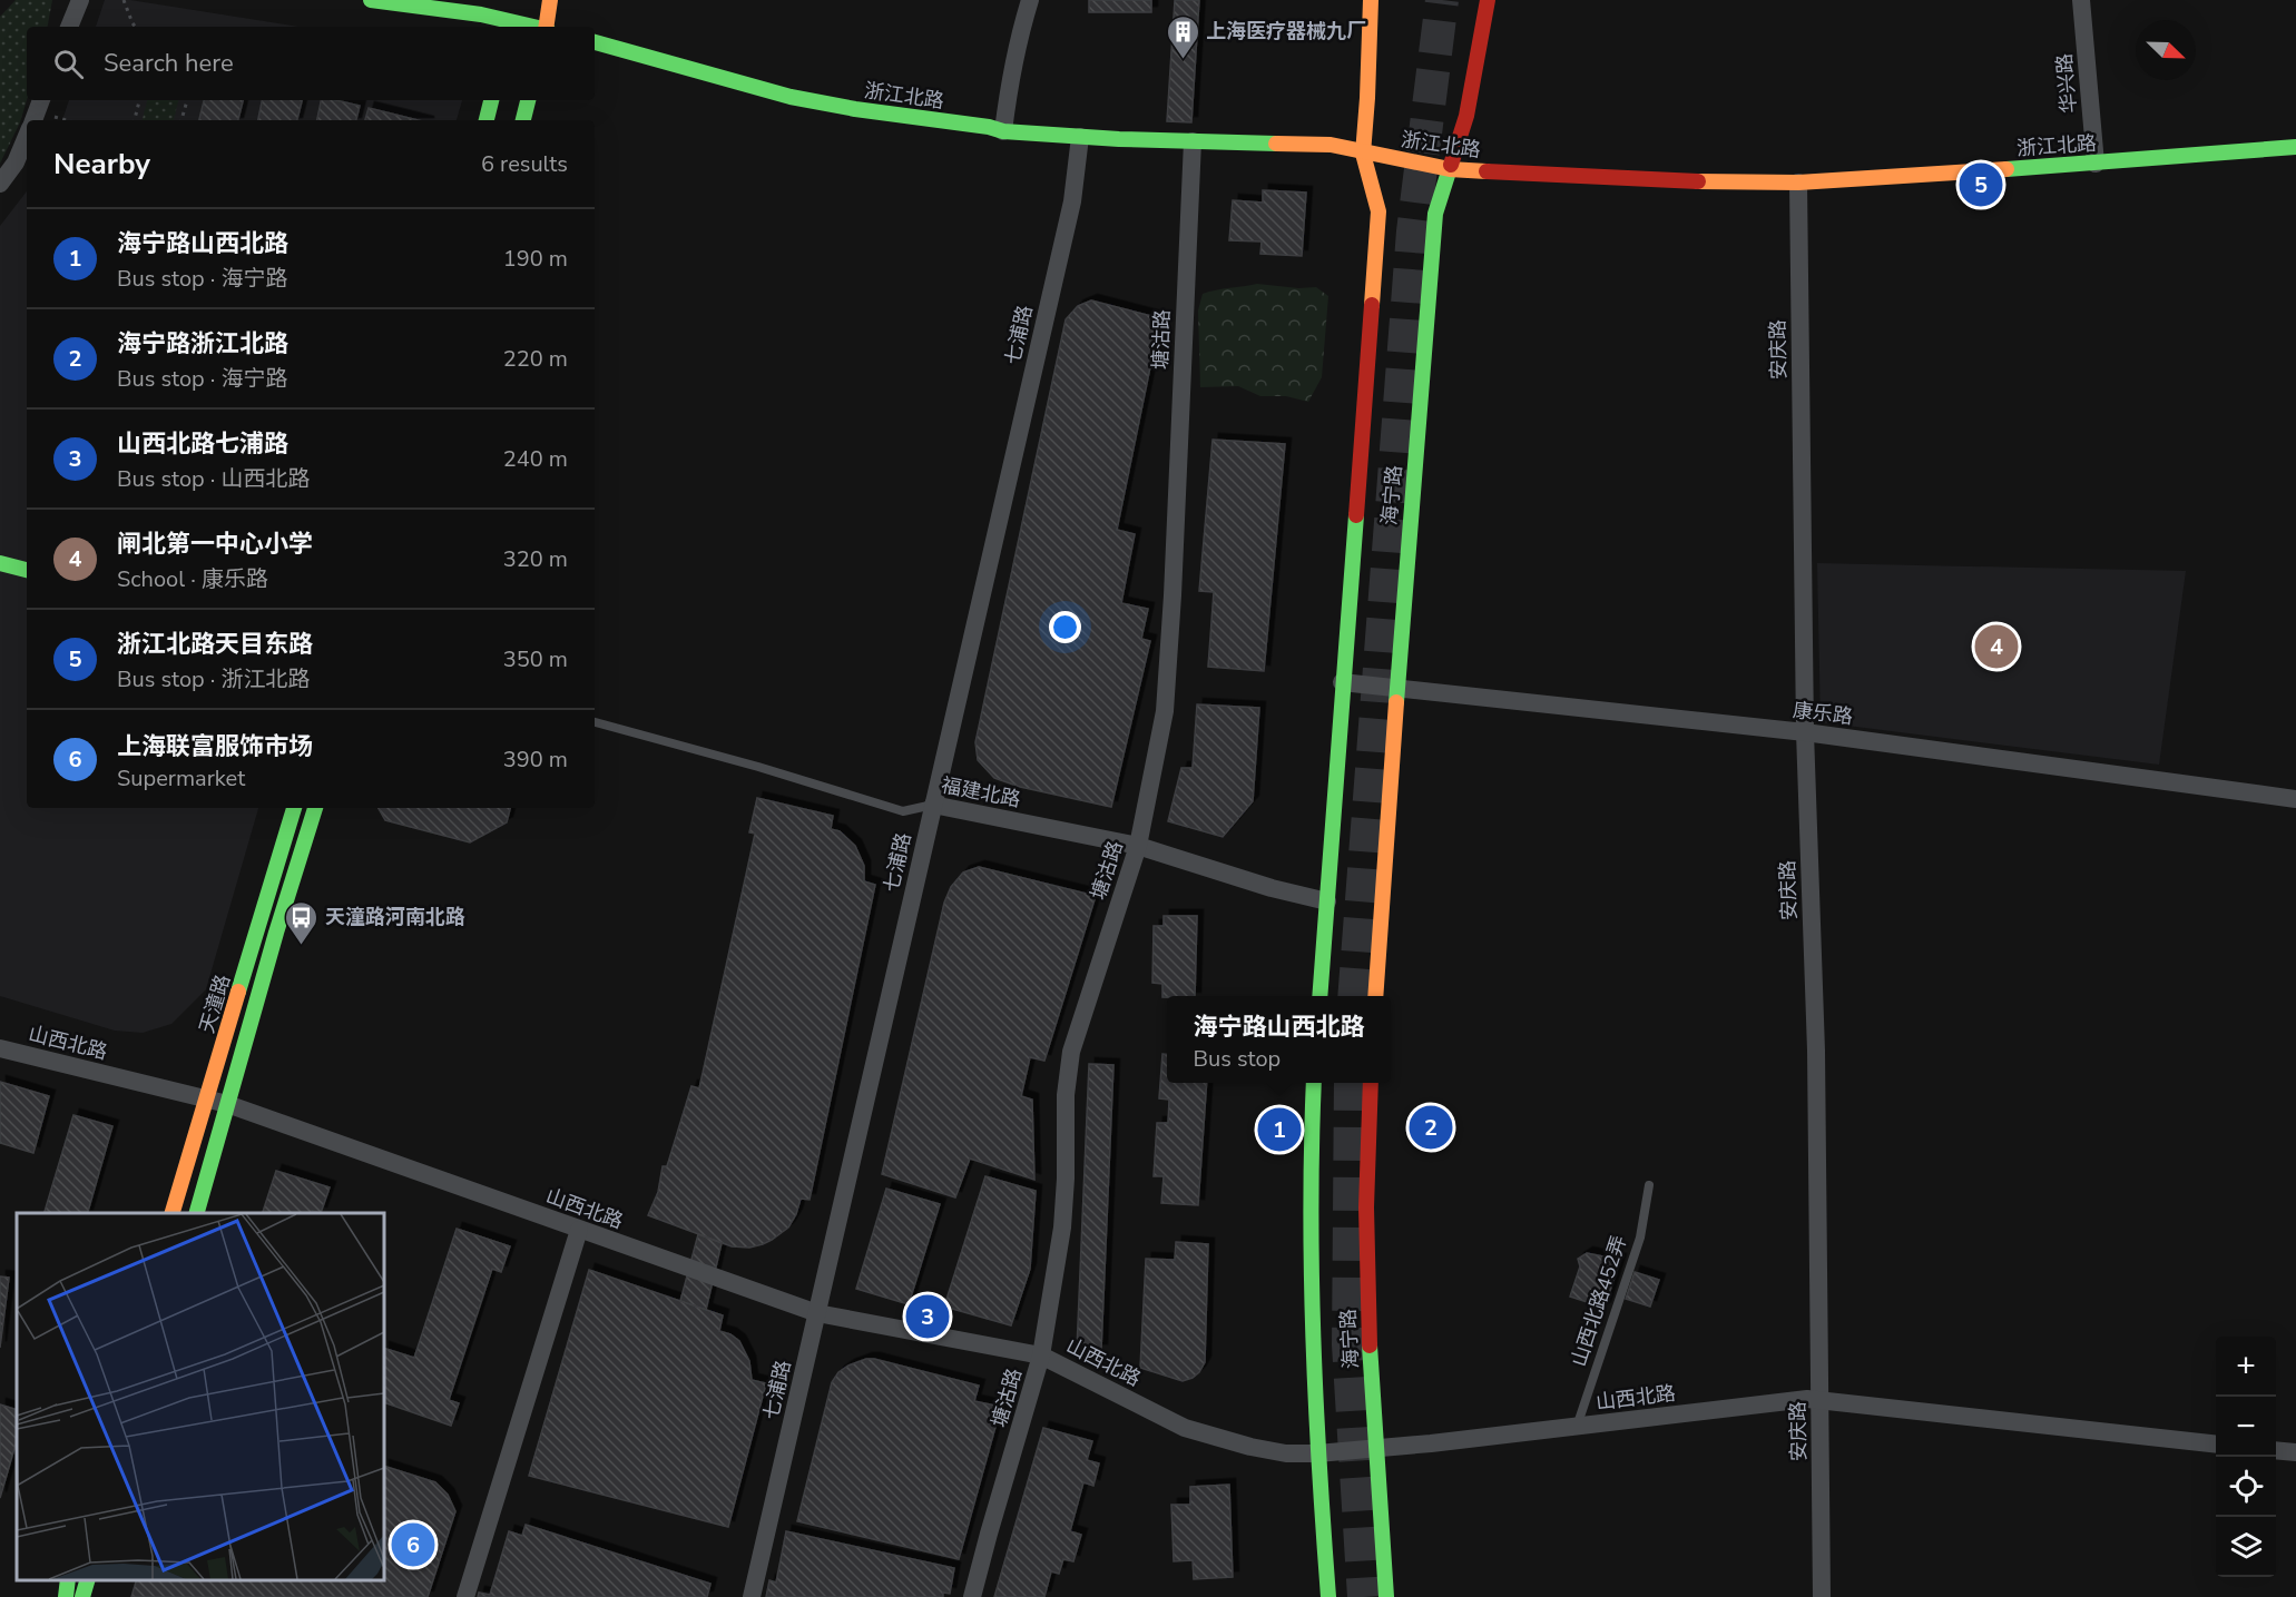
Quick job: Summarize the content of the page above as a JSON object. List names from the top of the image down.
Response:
{
  "streets": {
    "main road": ["浙江北路", "海宁路", "天潼路"],
    "street": [
      "华兴路",
      "七浦路",
      "塘沽路",
      "安庆路",
      "康乐路",
      "福建北路",
      "山西北路"
    ],
    "lane": ["山西北路452弄"]
  },
  "crossings": [
    ["华兴路", "浙江北路"],
    ["浙江北路", "七浦路"],
    ["浙江北路", "塘沽路"],
    ["浙江北路", "安庆路"],
    ["浙江北路", "海宁路"],
    ["七浦路", "福建北路"],
    ["七浦路", "山西北路"],
    ["塘沽路", "福建北路"],
    ["塘沽路", "山西北路"],
    ["安庆路", "康乐路"],
    ["安庆路", "山西北路"],
    ["海宁路", "康乐路"],
    ["海宁路", "福建北路"],
    ["海宁路", "山西北路"],
    ["天潼路", "山西北路"],
    ["山西北路", "山西北路452弄"]
  ],
  "places": {
    "building": ["上海医疗器械九厂"],
    "bus stop": ["天潼路河南北路"]
  },
  "north": "bottom right",
  "page": {
    "search": "Search here",
    "heading": ["Nearby", "6 results"],
    "pins": [
      "5",
      "4",
      "2",
      "1",
      "3",
      "6"
    ],
    "list": [
      {
        "mark": "1",
        "name": "海宁路山西北路",
        "note": "Bus stop · 海宁路",
        "value": "190 m"
      },
      {
        "mark": "2",
        "name": "海宁路浙江北路",
        "note": "Bus stop · 海宁路",
        "value": "220 m"
      },
      {
        "mark": "3",
        "name": "山西北路七浦路",
        "note": "Bus stop · 山西北路",
        "value": "240 m"
      },
      {
        "mark": "4",
        "name": "闸北第一中心小学",
        "note": "School · 康乐路",
        "value": "320 m"
      },
      {
        "mark": "5",
        "name": "浙江北路天目东路",
        "note": "Bus stop · 浙江北路",
        "value": "350 m"
      },
      {
        "mark": "6",
        "name": "上海联富服饰市场",
        "note": "Supermarket",
        "value": "390 m"
      }
    ],
    "popup": ["海宁路山西北路", "Bus stop"],
    "map_buttons": ["+", "−"]
  }
}
